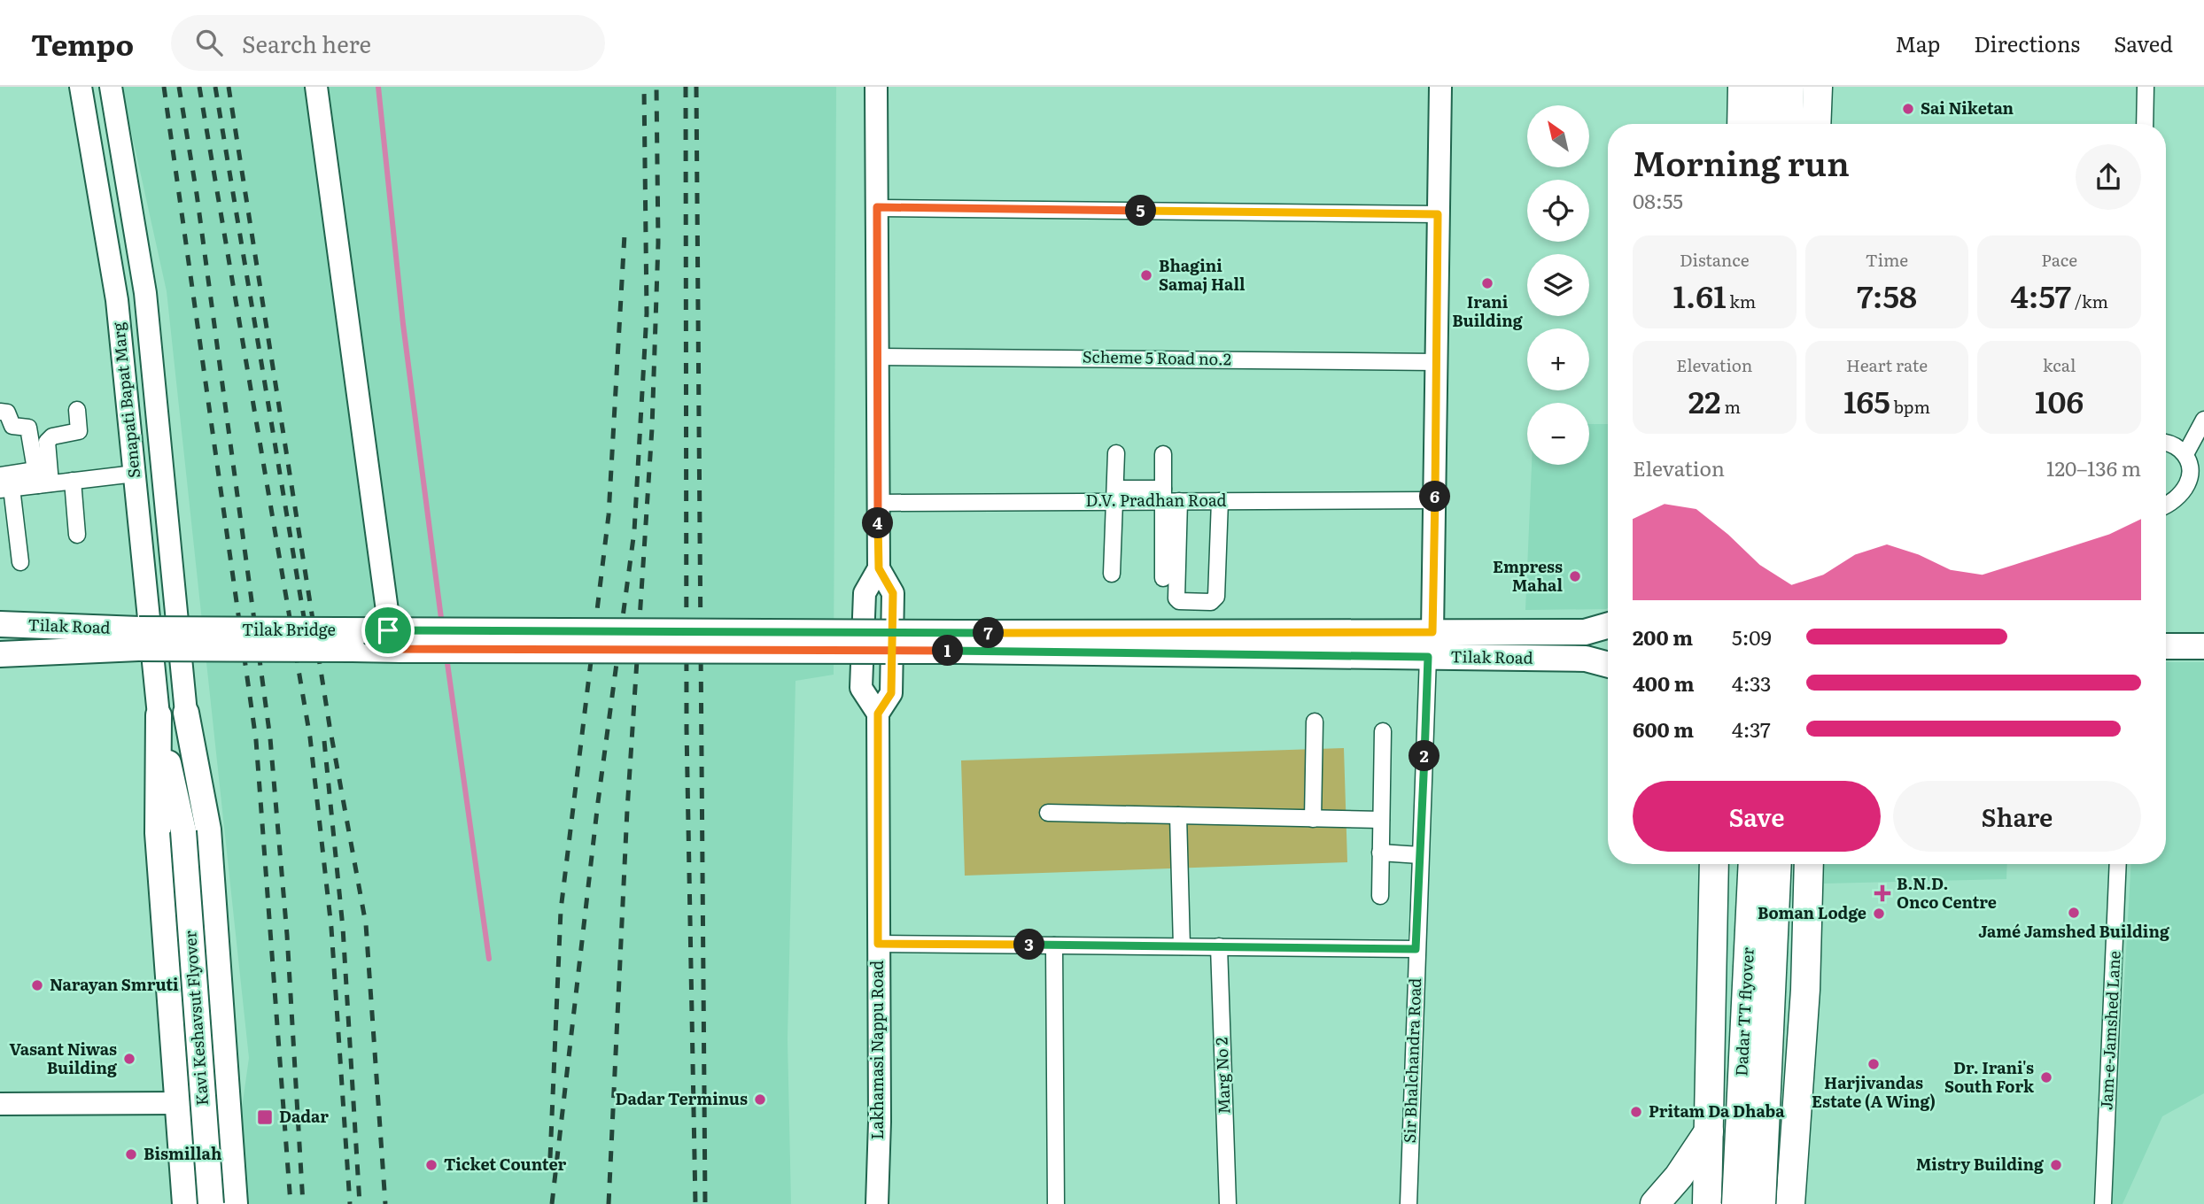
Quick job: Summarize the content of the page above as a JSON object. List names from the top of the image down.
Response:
{
  "streets": {
    "highway": ["Dadar TT flyover"],
    "main road": ["Tilak Road", "Tilak Bridge", "Kavi Keshavsut Flyover"],
    "street": [
      "Scheme 5 Road no.2",
      "Senapati Bapat Marg",
      "D.V. Pradhan Road",
      "Jam-e-Jamshed Lane",
      "Lakhamasi Nappu Road",
      "Sir Bhalchandra Road",
      "Marg No 2"
    ]
  },
  "crossings": [
    ["Senapati Bapat Marg", "Kavi Keshavsut Flyover"],
    ["Tilak Road", "Tilak Bridge"],
    ["Tilak Road", "Sir Bhalchandra Road"]
  ],
  "places": {
    "other": [
      "Sai Niketan",
      "Bhagini Samaj Hall",
      "Irani Building",
      "Empress Mahal",
      "Jamé Jamshed Building",
      "Boman Lodge",
      "Narayan Smruti",
      "Vasant Niwas Building",
      "Harjivandas Estate (A Wing)",
      "Dr. Irani's South Fork",
      "Dadar Terminus",
      "Pritam Da Dhaba",
      "Bismillah",
      "Ticket Counter",
      "Mistry Building"
    ],
    "health": ["B.N.D. Onco Centre"],
    "transit": ["Dadar"]
  },
  "north": "top left",
  "page": {
    "header": "Tempo",
    "search": "Search here",
    "nav": ["Map", "Directions", "Saved"],
    "map_buttons": ["+", "−"],
    "heading": ["Morning run", "08:55"],
    "pins": [
      "5",
      "6",
      "4",
      "7",
      "1",
      "2",
      "3"
    ],
    "stats": [
      ["Distance", "1.61 km"],
      ["Time", "7:58"],
      ["Pace", "4:57 /km"],
      ["Elevation", "22 m"],
      ["Heart rate", "165 bpm"],
      ["kcal", "106"]
    ],
    "chart": ["Elevation", "120–136 m"],
    "list": [
      {
        "name": "200 m",
        "note": "5:09"
      },
      {
        "name": "400 m",
        "note": "4:33"
      },
      {
        "name": "600 m",
        "note": "4:37"
      }
    ],
    "buttons": ["Save", "Share"]
  }
}
